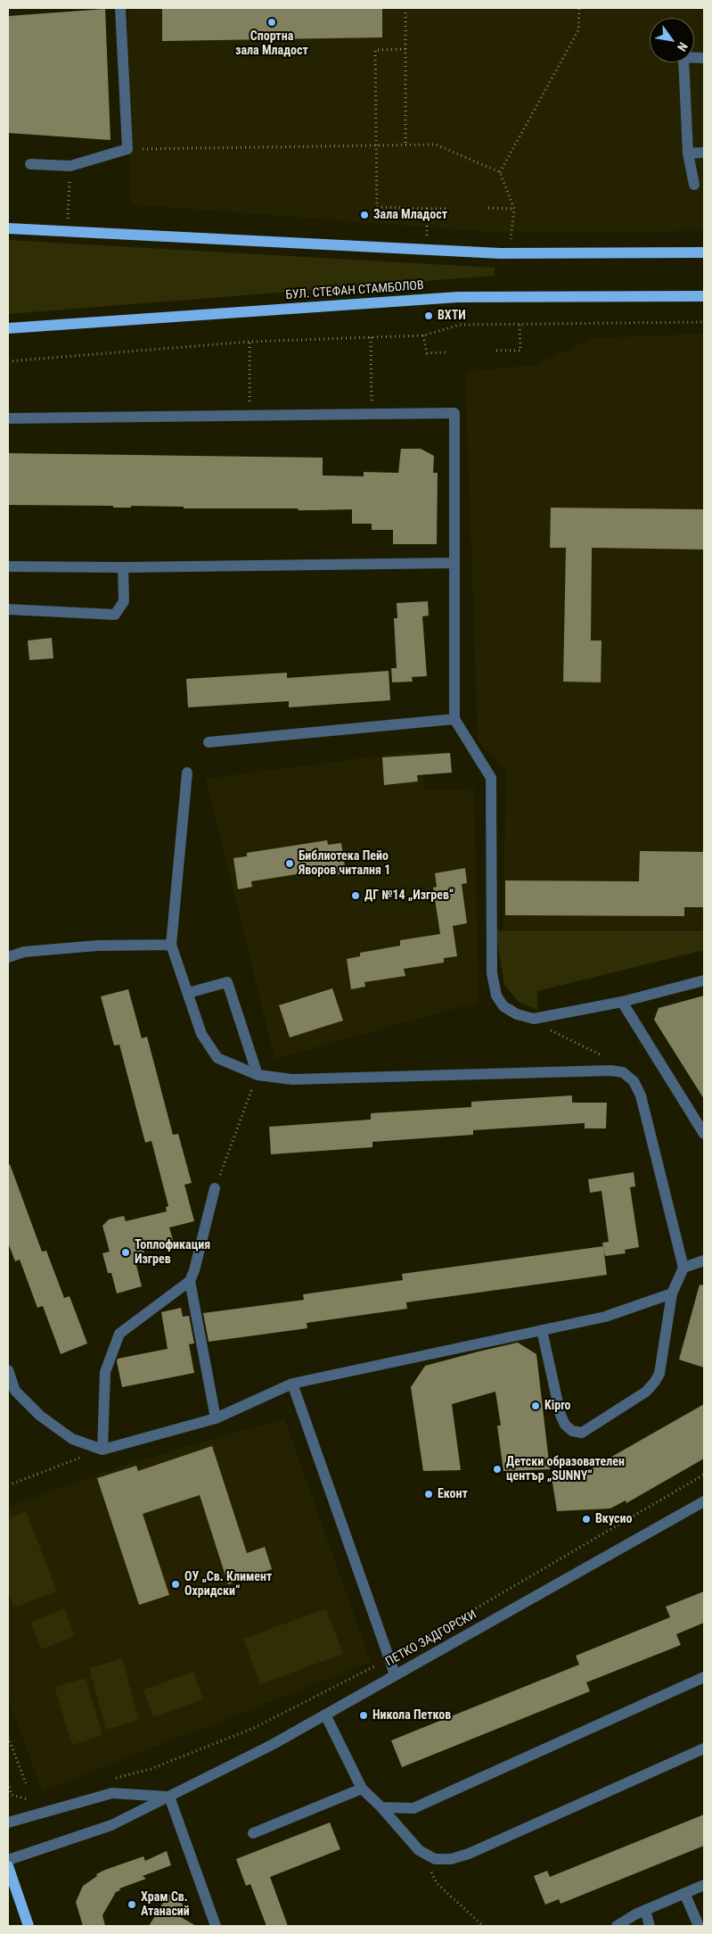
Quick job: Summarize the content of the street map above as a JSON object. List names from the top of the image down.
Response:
{
  "streets": {
    "main road": ["БУЛ. СТЕФАН СТАМБОЛОВ"],
    "street": ["ПЕТКО ЗАДГОРСКИ"]
  },
  "places": [
    "Спортна зала Младост",
    "Зала Младост",
    "ВХТИ",
    "Библиотека Пейо Яворов читалня 1",
    "ДГ №14 „Изгрев“",
    "Топлофикация Изгрев",
    "Kipro",
    "Детски образователен център „SUNNY“",
    "Еконт",
    "Вкусио",
    "ОУ „Св. Климент Охридски“",
    "Никола Петков",
    "Храм Св. Атанасий"
  ],
  "north": "bottom right"
}
